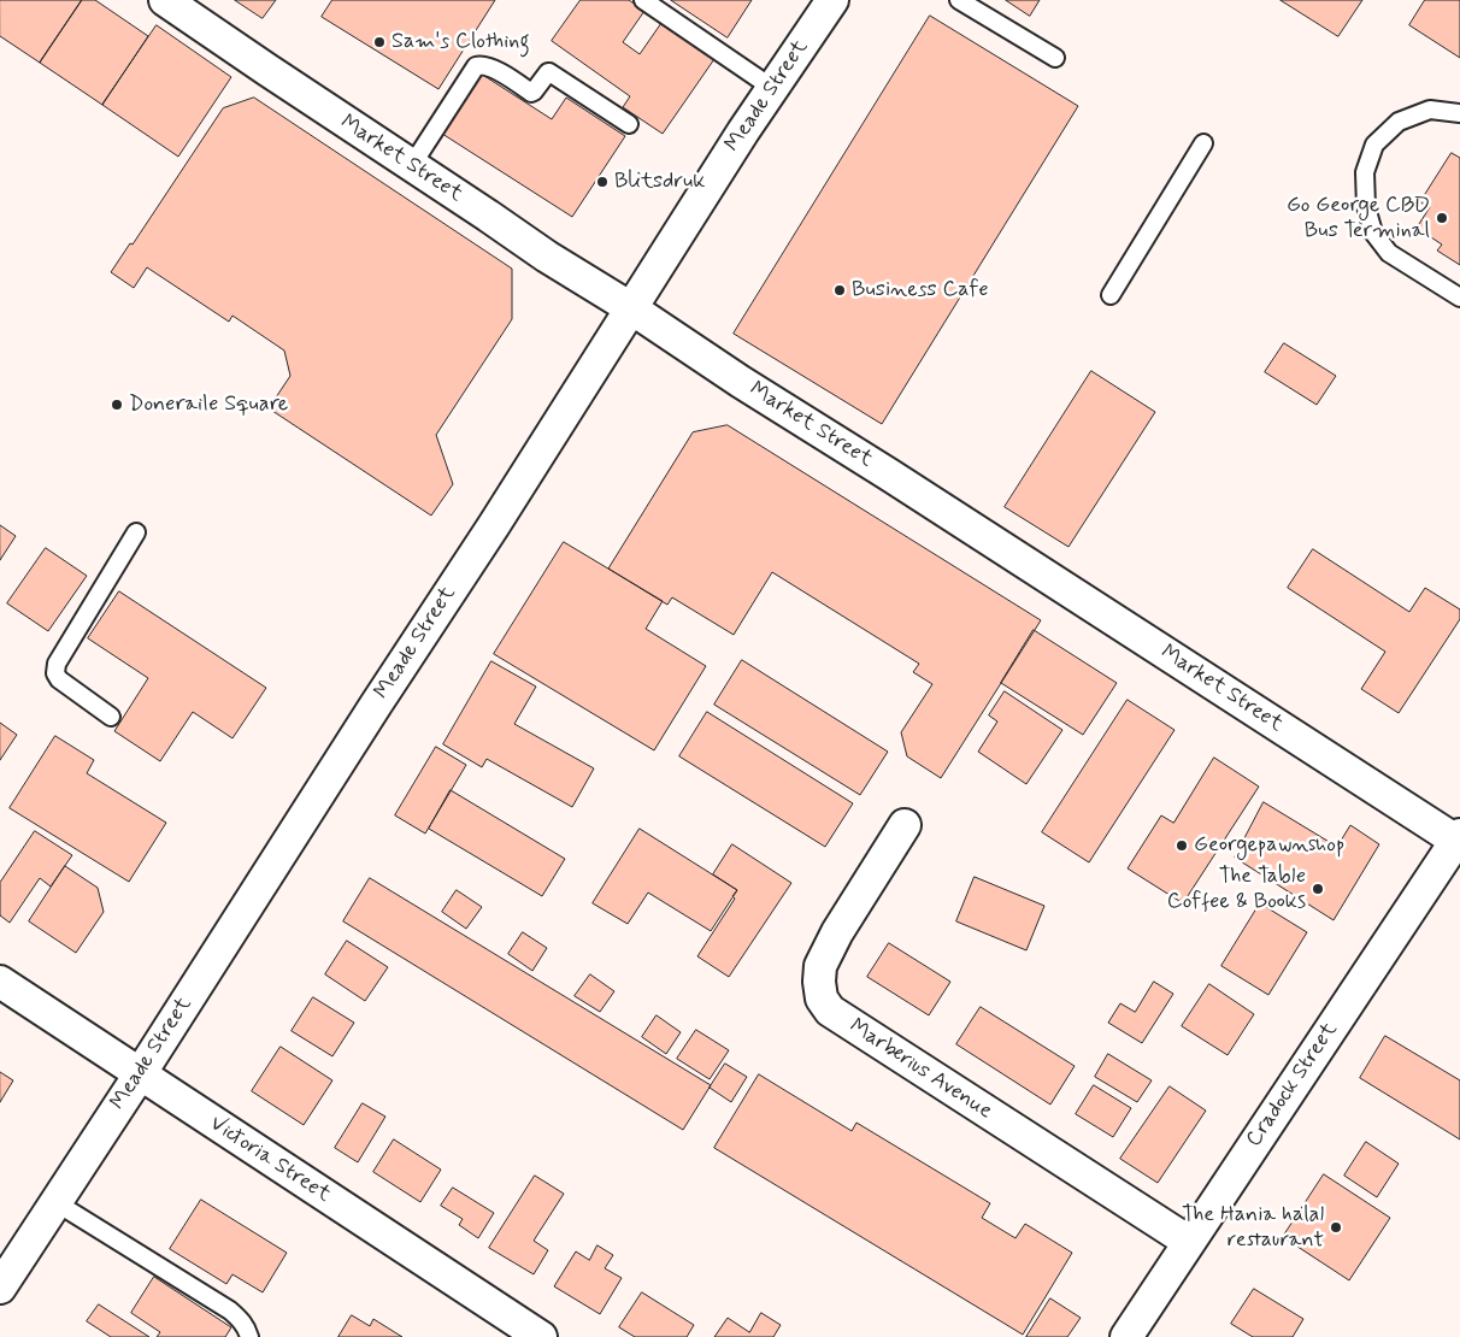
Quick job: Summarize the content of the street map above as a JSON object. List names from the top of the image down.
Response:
{
  "streets": {
    "street": [
      "Meade Street",
      "Market Street",
      "Marberius Avenue",
      "Cradock Street",
      "Victoria Street"
    ]
  },
  "crossings": [
    ["Meade Street", "Market Street"],
    ["Meade Street", "Victoria Street"],
    ["Market Street", "Cradock Street"],
    ["Marberius Avenue", "Cradock Street"]
  ],
  "places": [
    "Sam's Clothing",
    "Blitsdruk",
    "Go George CBD Bus Terminal",
    "Business Cafe",
    "Doneraile Square",
    "Georgepawnshop",
    "The Table Coffee & Books",
    "The Hania halal restaurant"
  ]
}
